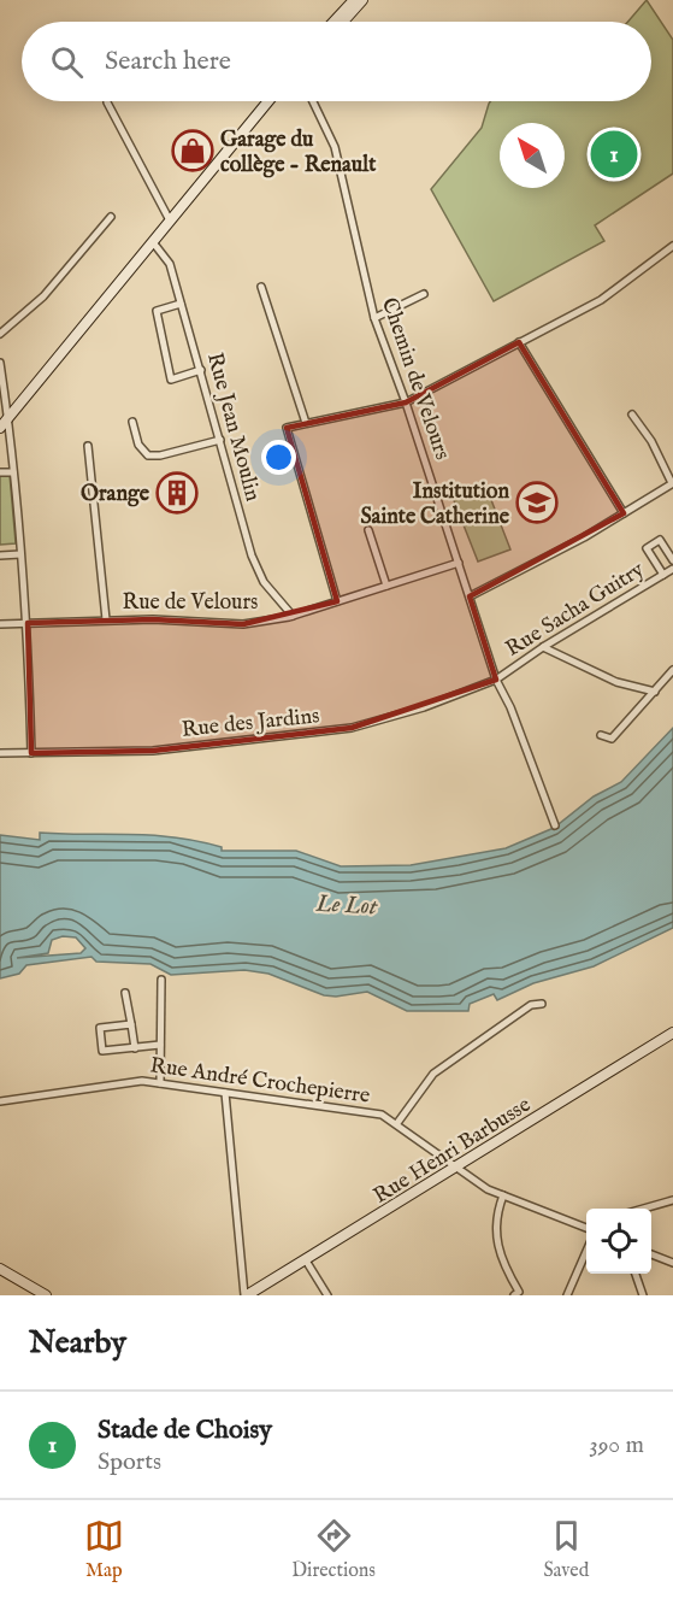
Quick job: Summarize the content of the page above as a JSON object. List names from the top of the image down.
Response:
{
  "streets": {
    "main road": ["Rue Henri Barbusse"],
    "street": [
      "Chemin de Velours",
      "Rue Jean Moulin",
      "Rue de Velours",
      "Rue Sacha Guitry",
      "Rue des Jardins",
      "Rue André Crochepierre"
    ]
  },
  "crossings": [
    ["Chemin de Velours", "Rue de Velours"],
    ["Chemin de Velours", "Rue Sacha Guitry"],
    ["Chemin de Velours", "Rue des Jardins"],
    ["Rue Jean Moulin", "Rue de Velours"],
    ["Rue Sacha Guitry", "Rue des Jardins"],
    ["Rue André Crochepierre", "Rue Henri Barbusse"]
  ],
  "water": ["Le Lot"],
  "places": {
    "shop": ["Garage du collège - Renault"],
    "building": ["Orange"],
    "school or university": ["Institution Sainte Catherine"]
  },
  "north": "top left",
  "page": {
    "search": "Search here",
    "pins": "1",
    "heading": "Nearby",
    "list": [
      {
        "mark": "1",
        "name": "Stade de Choisy",
        "note": "Sports",
        "value": "390 m"
      }
    ],
    "nav": ["Map", "Directions", "Saved"]
  }
}
